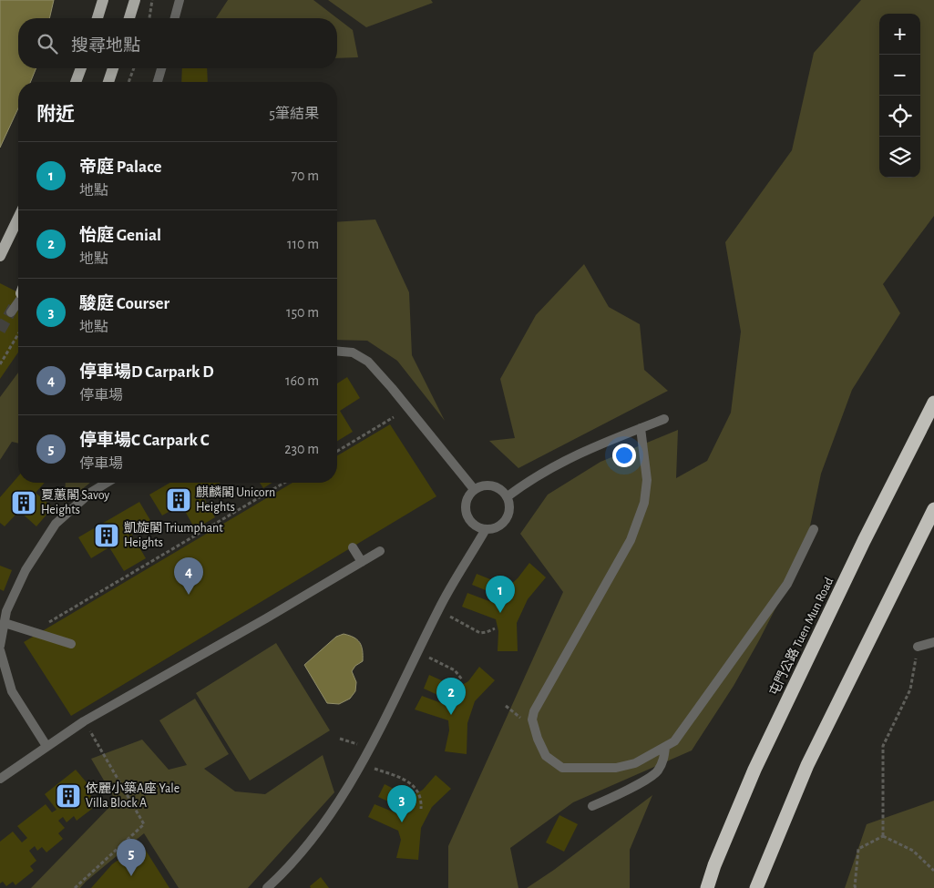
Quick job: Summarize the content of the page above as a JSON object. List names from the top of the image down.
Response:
{
  "streets": {
    "highway": ["屯門公路 Tuen Mun Road"]
  },
  "places": {
    "building": [
      "麒麟閣 Unicorn Heights",
      "夏蕙閣 Savoy Heights",
      "凱旋閣 Triumphant Heights",
      "依麗小築A座 Yale Villa Block A"
    ]
  },
  "page": {
    "map_buttons": ["+", "−"],
    "search": "搜尋地點",
    "heading": ["附近", "5筆結果"],
    "list": [
      {
        "mark": "1",
        "name": "帝庭 Palace",
        "note": "地點",
        "value": "70 m"
      },
      {
        "mark": "2",
        "name": "怡庭 Genial",
        "note": "地點",
        "value": "110 m"
      },
      {
        "mark": "3",
        "name": "駿庭 Courser",
        "note": "地點",
        "value": "150 m"
      },
      {
        "mark": "4",
        "name": "停車場D Carpark D",
        "note": "停車場",
        "value": "160 m"
      },
      {
        "mark": "5",
        "name": "停車場C Carpark C",
        "note": "停車場",
        "value": "230 m"
      }
    ],
    "pins": [
      "4",
      "1",
      "2",
      "3",
      "5"
    ]
  }
}
